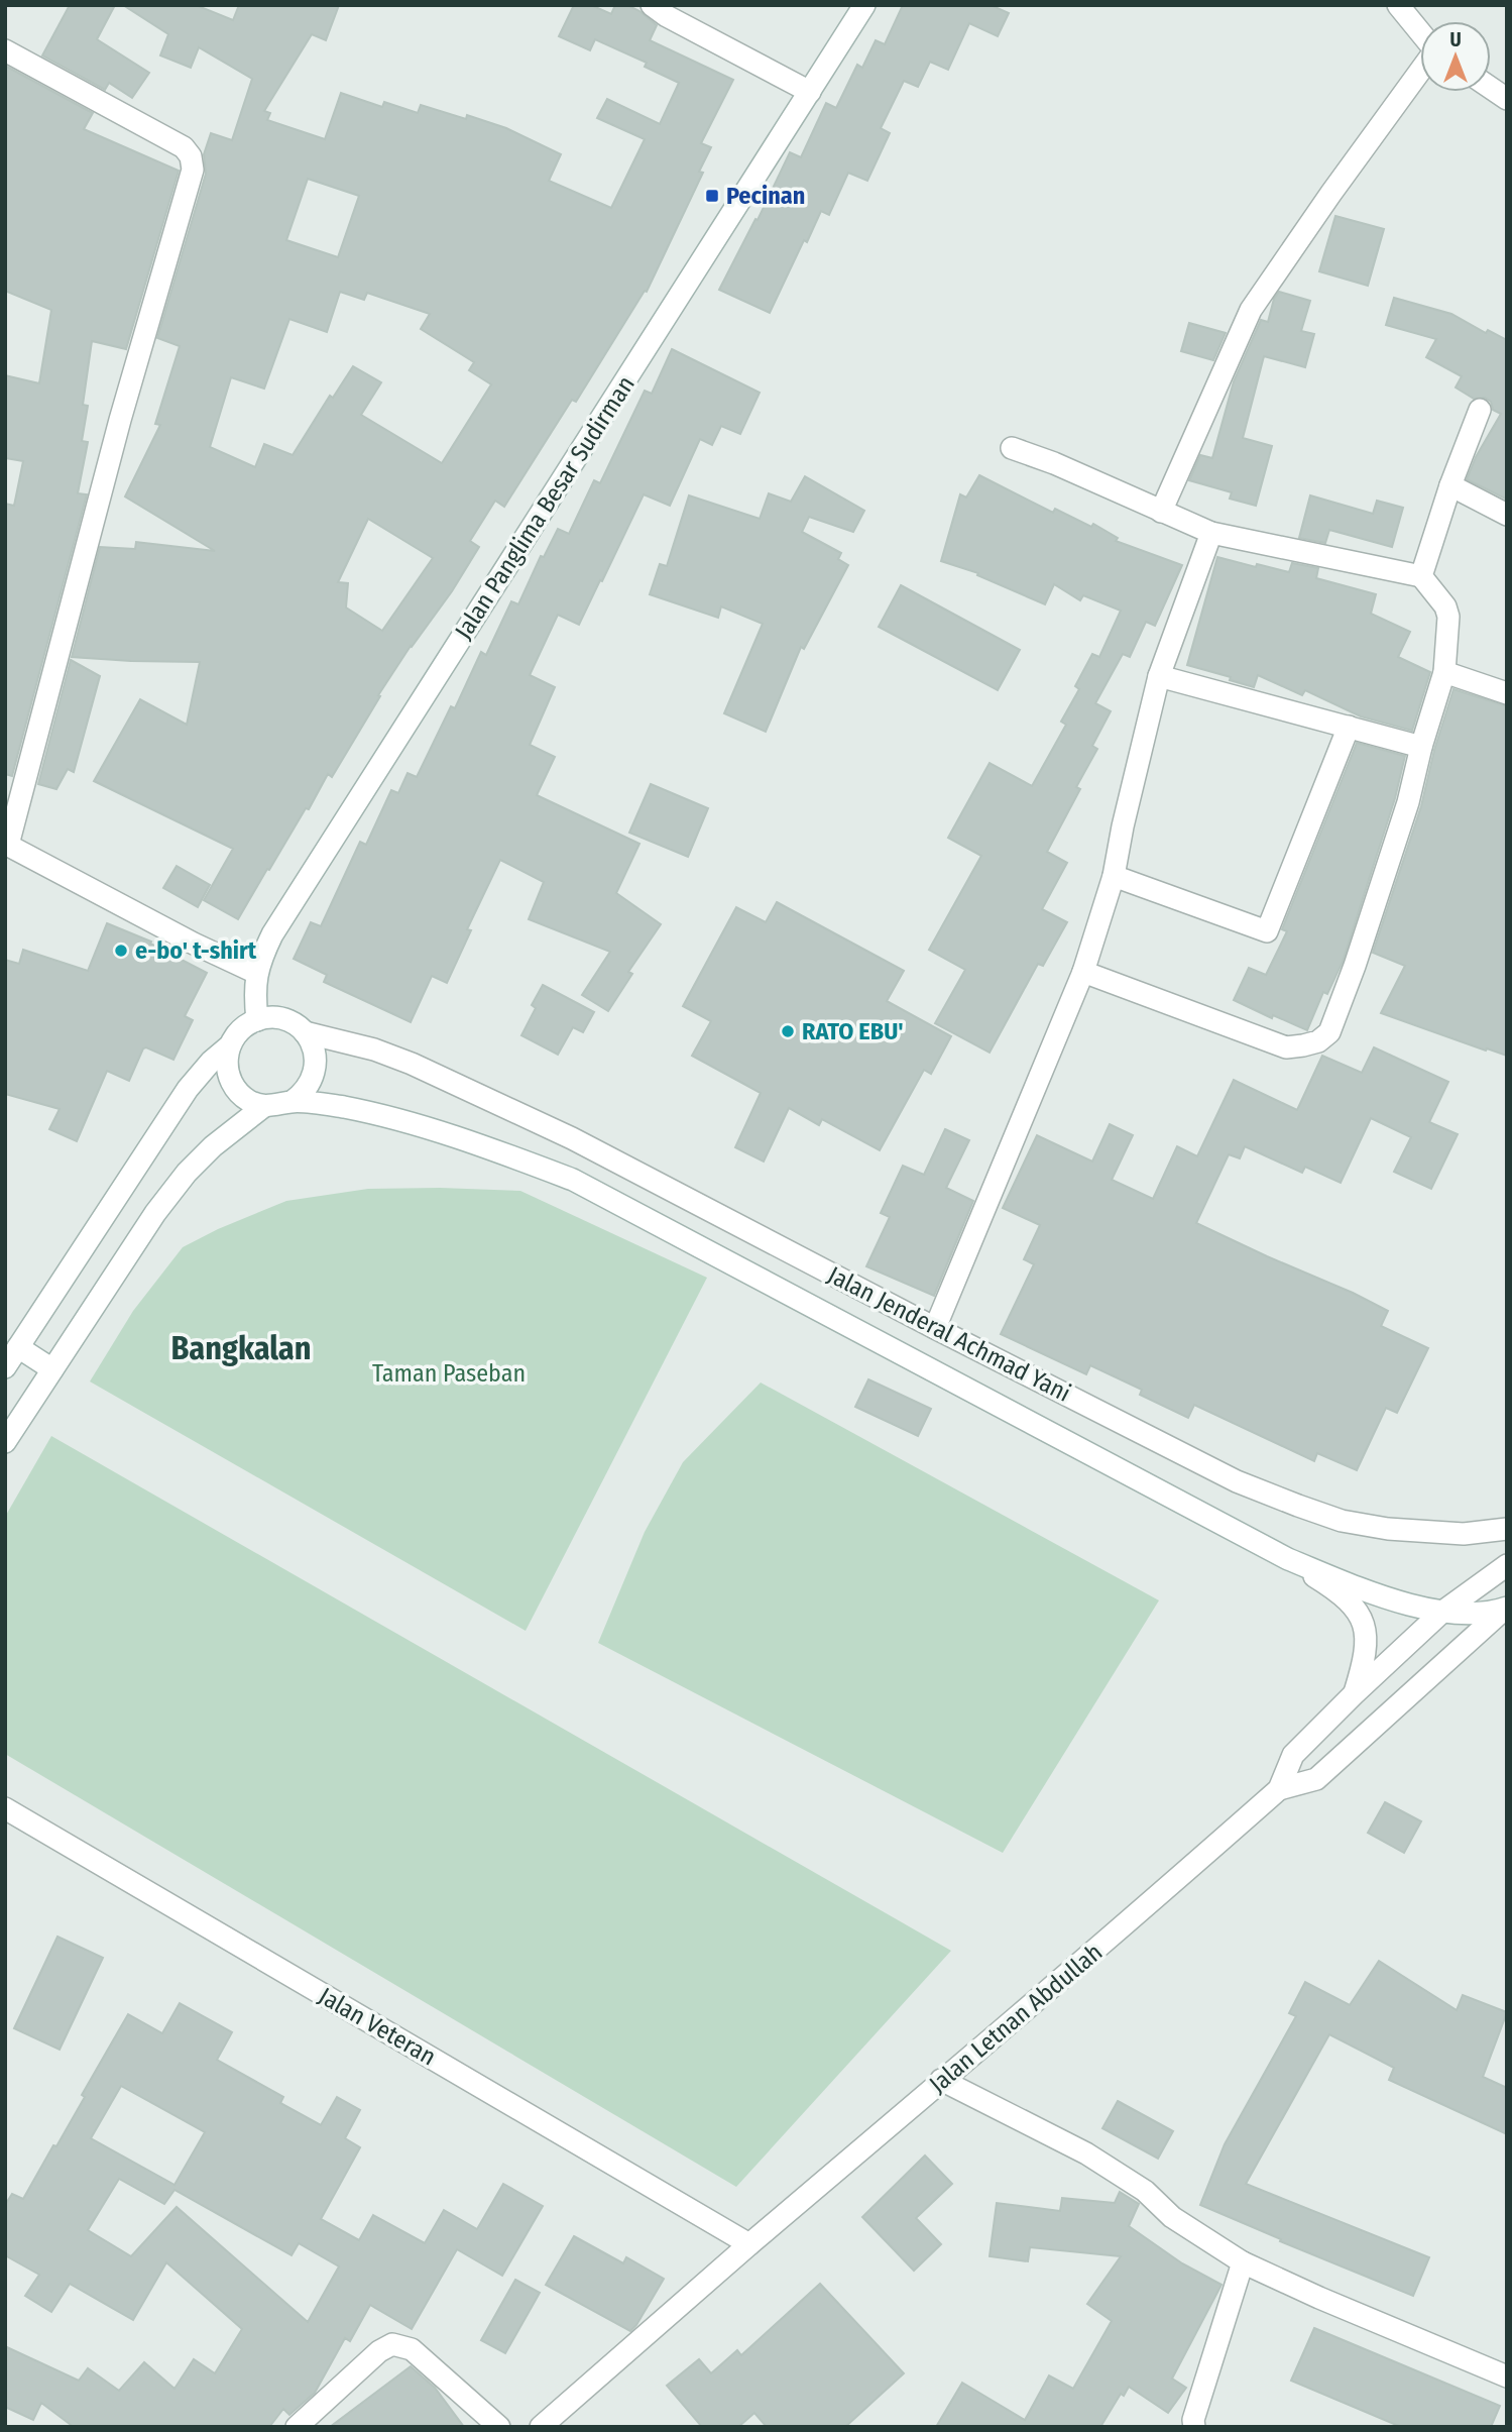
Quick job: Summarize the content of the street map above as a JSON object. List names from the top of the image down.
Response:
{
  "streets": {
    "street": [
      "Jalan Panglima Besar Sudirman",
      "Jalan Jenderal Achmad Yani",
      "Jalan Letnan Abdullah",
      "Jalan Veteran"
    ]
  },
  "crossings": [
    ["Jalan Panglima Besar Sudirman", "Jalan Jenderal Achmad Yani"],
    ["Jalan Letnan Abdullah", "Jalan Veteran"]
  ],
  "districts": ["Bangkalan"],
  "parks": ["Taman Paseban"],
  "places": {
    "transit": ["Pecinan"],
    "other": ["e-bo' t-shirt", "RATO EBU'"]
  },
  "north": "top"
}
